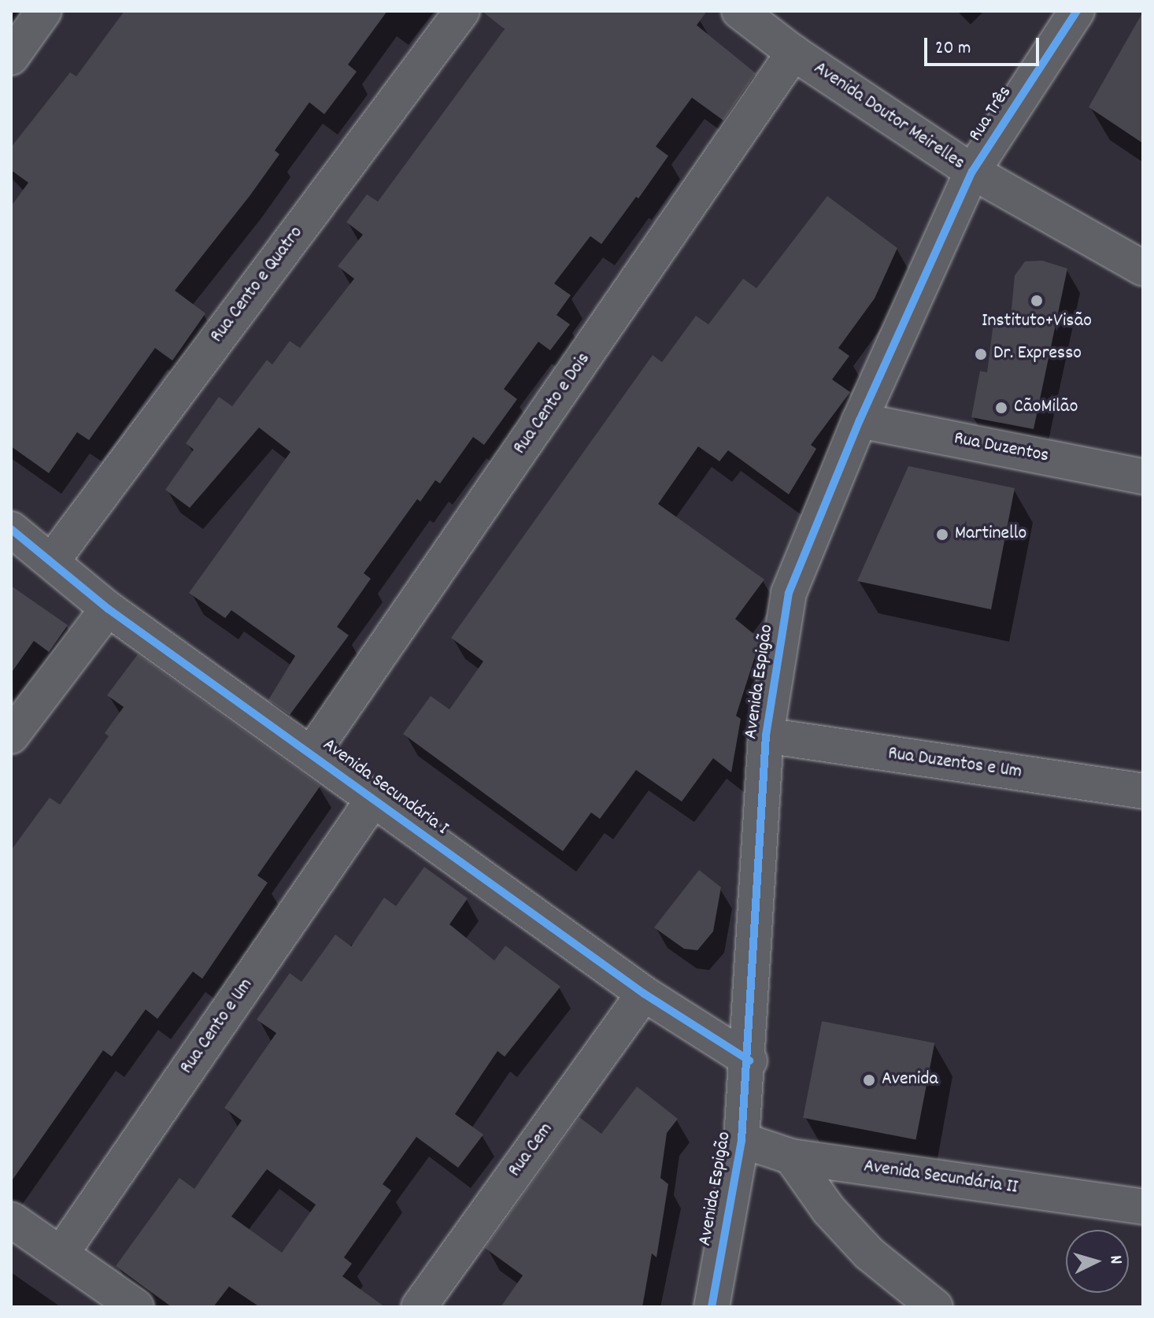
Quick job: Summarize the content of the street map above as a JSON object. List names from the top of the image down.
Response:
{
  "streets": {
    "street": [
      "Rua Três",
      "Avenida Doutor Meirelles",
      "Rua Cento e Quatro",
      "Rua Cento e Dois",
      "Rua Duzentos",
      "Avenida Espigão",
      "Rua Duzentos e Um",
      "Avenida Secundária I",
      "Rua Cento e Um",
      "Rua Cem",
      "Avenida Secundária II"
    ]
  },
  "crossings": [
    ["Rua Três", "Avenida Doutor Meirelles"],
    ["Rua Três", "Avenida Espigão"],
    ["Avenida Doutor Meirelles", "Rua Cento e Dois"],
    ["Avenida Doutor Meirelles", "Avenida Espigão"],
    ["Rua Cento e Quatro", "Avenida Secundária I"],
    ["Rua Cento e Dois", "Avenida Secundária I"],
    ["Rua Duzentos", "Avenida Espigão"],
    ["Avenida Espigão", "Rua Duzentos e Um"],
    ["Avenida Espigão", "Avenida Secundária I"],
    ["Avenida Espigão", "Avenida Secundária II"],
    ["Avenida Secundária I", "Rua Cento e Um"],
    ["Avenida Secundária I", "Rua Cem"]
  ],
  "places": [
    "Instituto+Visão",
    "Dr. Expresso",
    "CãoMilão",
    "Martinello",
    "Avenida"
  ],
  "scale_bar": "20 m",
  "north": "right"
}
